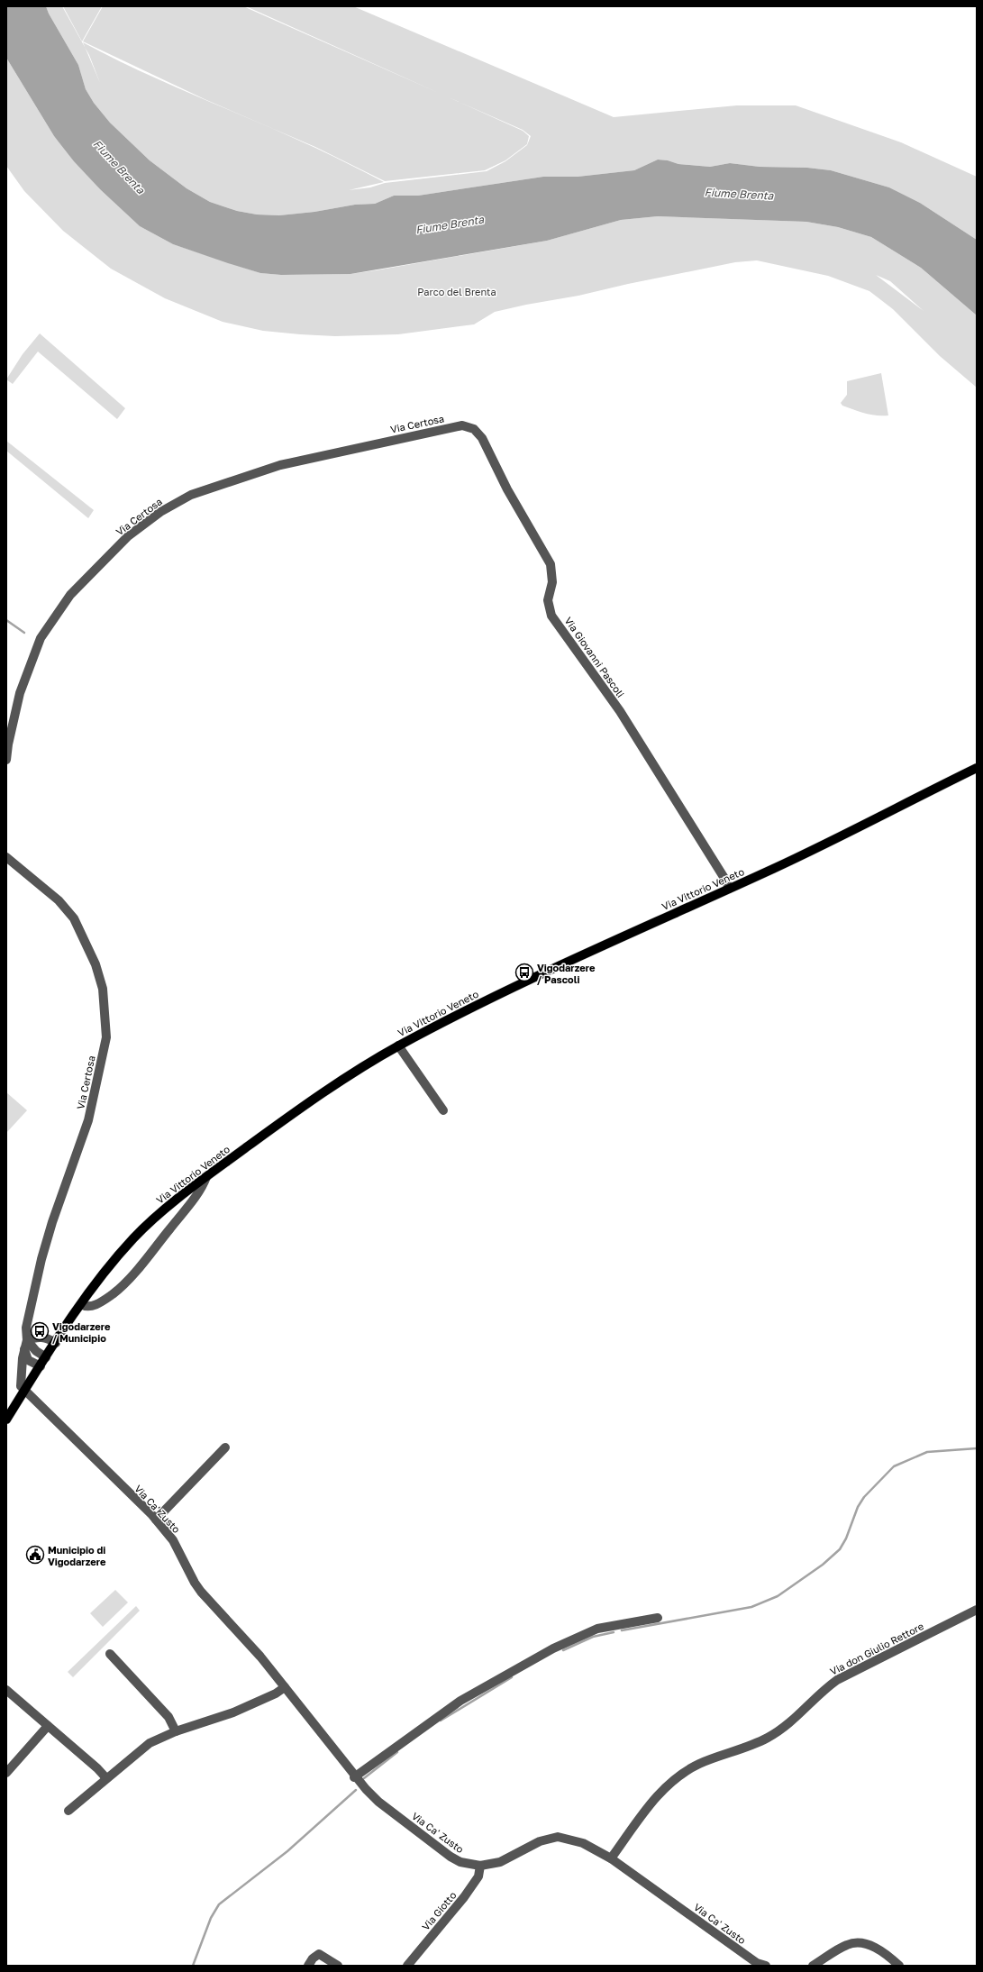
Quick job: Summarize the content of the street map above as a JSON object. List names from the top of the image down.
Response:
{
  "streets": {
    "main road": ["Via Vittorio Veneto"],
    "street": [
      "Via Certosa",
      "Via Giovanni Pascoli",
      "Via Ca' Zusto",
      "Via don Giulio Rettore",
      "Via Giotto"
    ]
  },
  "crossings": [
    ["Via Certosa", "Via Giovanni Pascoli"],
    ["Via Certosa", "Via Vittorio Veneto"],
    ["Via Certosa", "Via Ca' Zusto"],
    ["Via Giovanni Pascoli", "Via Vittorio Veneto"],
    ["Via Vittorio Veneto", "Via Ca' Zusto"],
    ["Via Ca' Zusto", "Via don Giulio Rettore"],
    ["Via Ca' Zusto", "Via Giotto"]
  ],
  "water": ["Fiume Brenta"],
  "parks": ["Parco del Brenta"],
  "places": {
    "bus stop": ["Vigodarzere / Pascoli", "Vigodarzere / Municipio"],
    "public building": ["Municipio di Vigodarzere"]
  }
}
